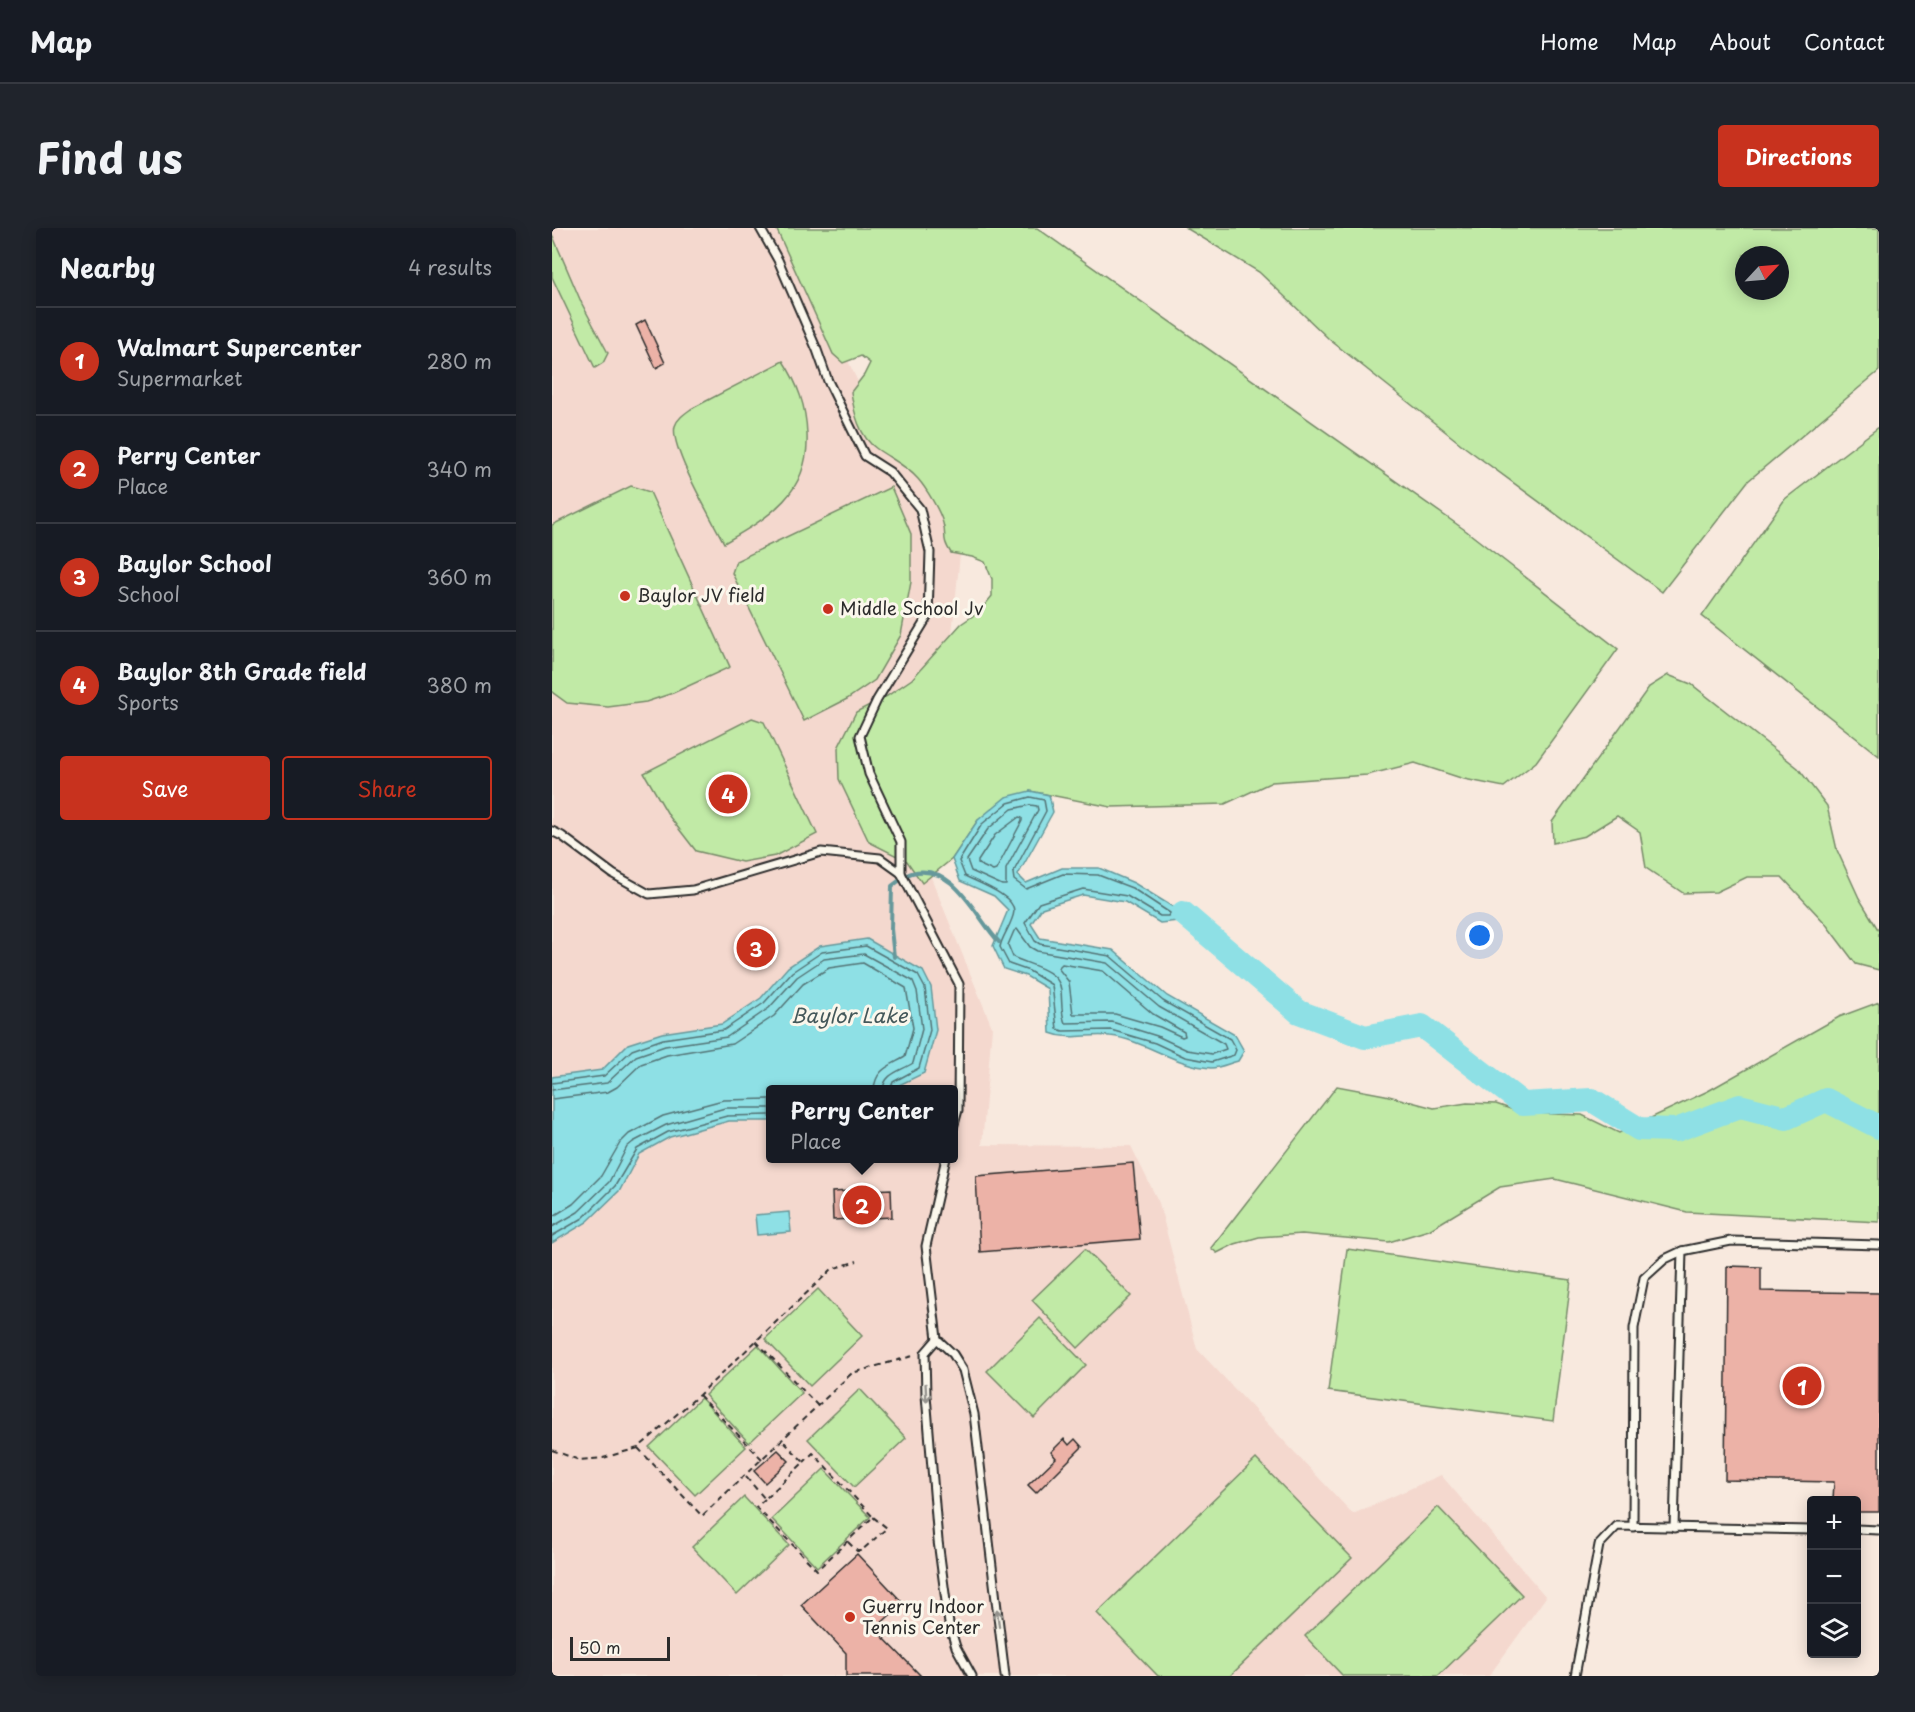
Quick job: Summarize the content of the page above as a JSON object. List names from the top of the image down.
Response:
{
  "water": ["Baylor Lake"],
  "places": ["Baylor JV field", "Middle School Jv", "Guerry Indoor Tennis Center"],
  "scale_bar": "50 m",
  "north": "top right",
  "page": {
    "header": "Map",
    "nav": [
      "Home",
      "Map",
      "About",
      "Contact"
    ],
    "title": "Find us",
    "buttons": [
      "Directions",
      ["Save", "Share"]
    ],
    "heading": ["Nearby", "4 results"],
    "list": [
      {
        "mark": "1",
        "name": "Walmart Supercenter",
        "note": "Supermarket",
        "value": "280 m"
      },
      {
        "mark": "2",
        "name": "Perry Center",
        "note": "Place",
        "value": "340 m"
      },
      {
        "mark": "3",
        "name": "Baylor School",
        "note": "School",
        "value": "360 m"
      },
      {
        "mark": "4",
        "name": "Baylor 8th Grade field",
        "note": "Sports",
        "value": "380 m"
      }
    ],
    "pins": [
      "4",
      "3",
      "2",
      "1"
    ],
    "popup": ["Perry Center", "Place"],
    "map_buttons": ["+", "−"],
    "scale": "50 m"
  }
}
